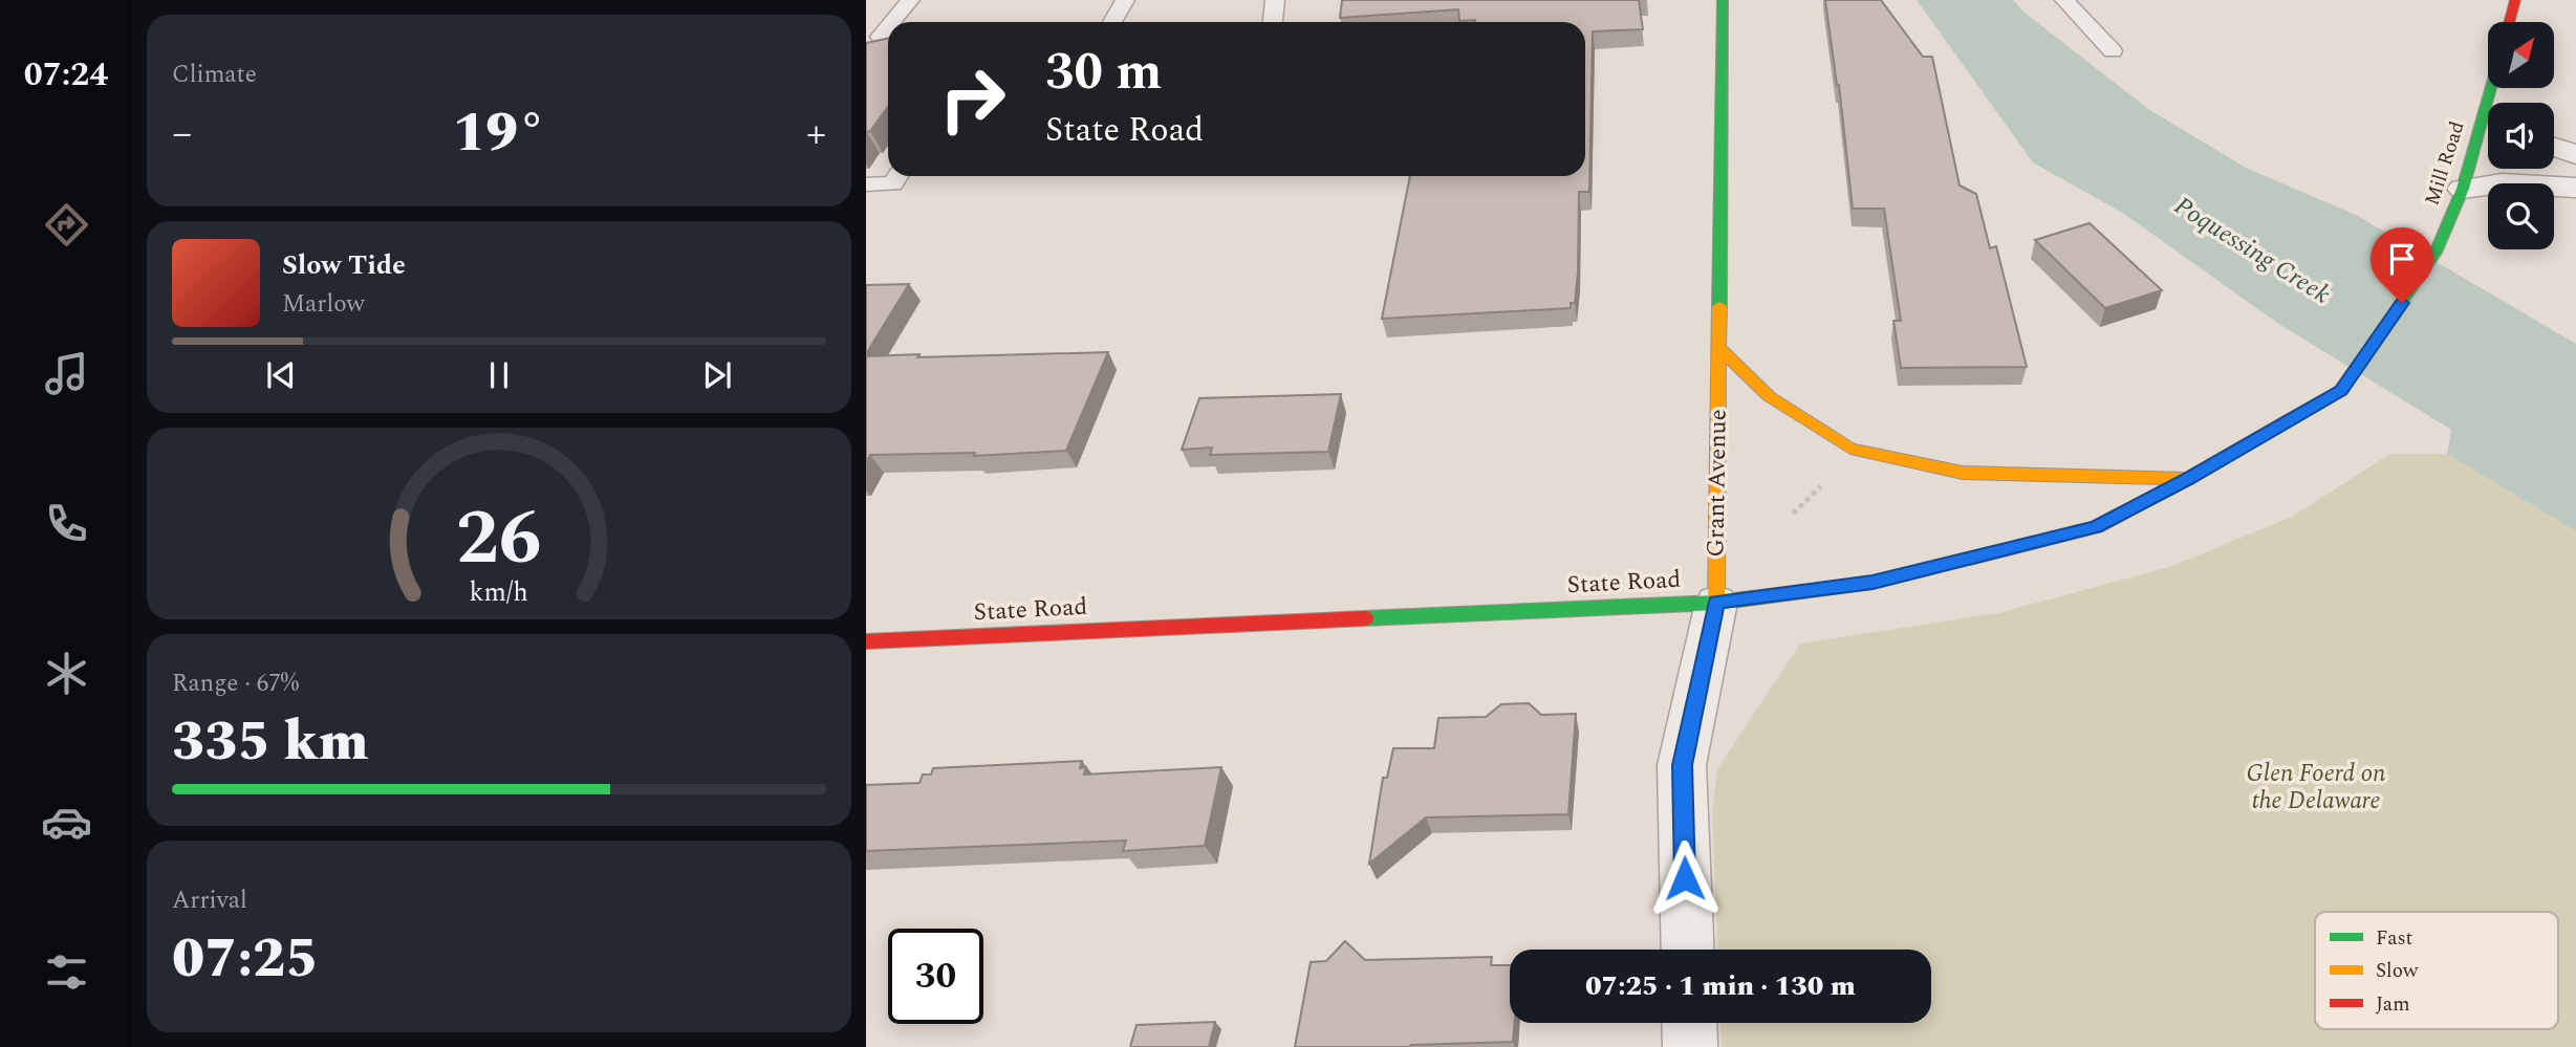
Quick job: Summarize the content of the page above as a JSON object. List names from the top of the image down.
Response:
{
  "streets": {
    "main road": ["Mill Road", "Grant Avenue", "State Road"]
  },
  "crossings": [
    ["Mill Road", "State Road"],
    ["Grant Avenue", "State Road"]
  ],
  "water": ["Poquessing Creek"],
  "parks": ["Glen Foerd on the Delaware"],
  "legend": ["Fast", "Slow", "Jam"],
  "north": "top right",
  "page": {
    "tabs": "07:24",
    "tile": [
      "Climate",
      ["Range · 67%", "335 km"],
      ["Arrival", "07:25"]
    ],
    "turn": ["30 m", "State Road"],
    "heat": ["−", "19°", "+"],
    "song": ["Slow Tide", "Marlow"],
    "limit": "30",
    "trip": "07:25 · 1 min · 130 m",
    "gauge": ["26", "km/h"]
  }
}
